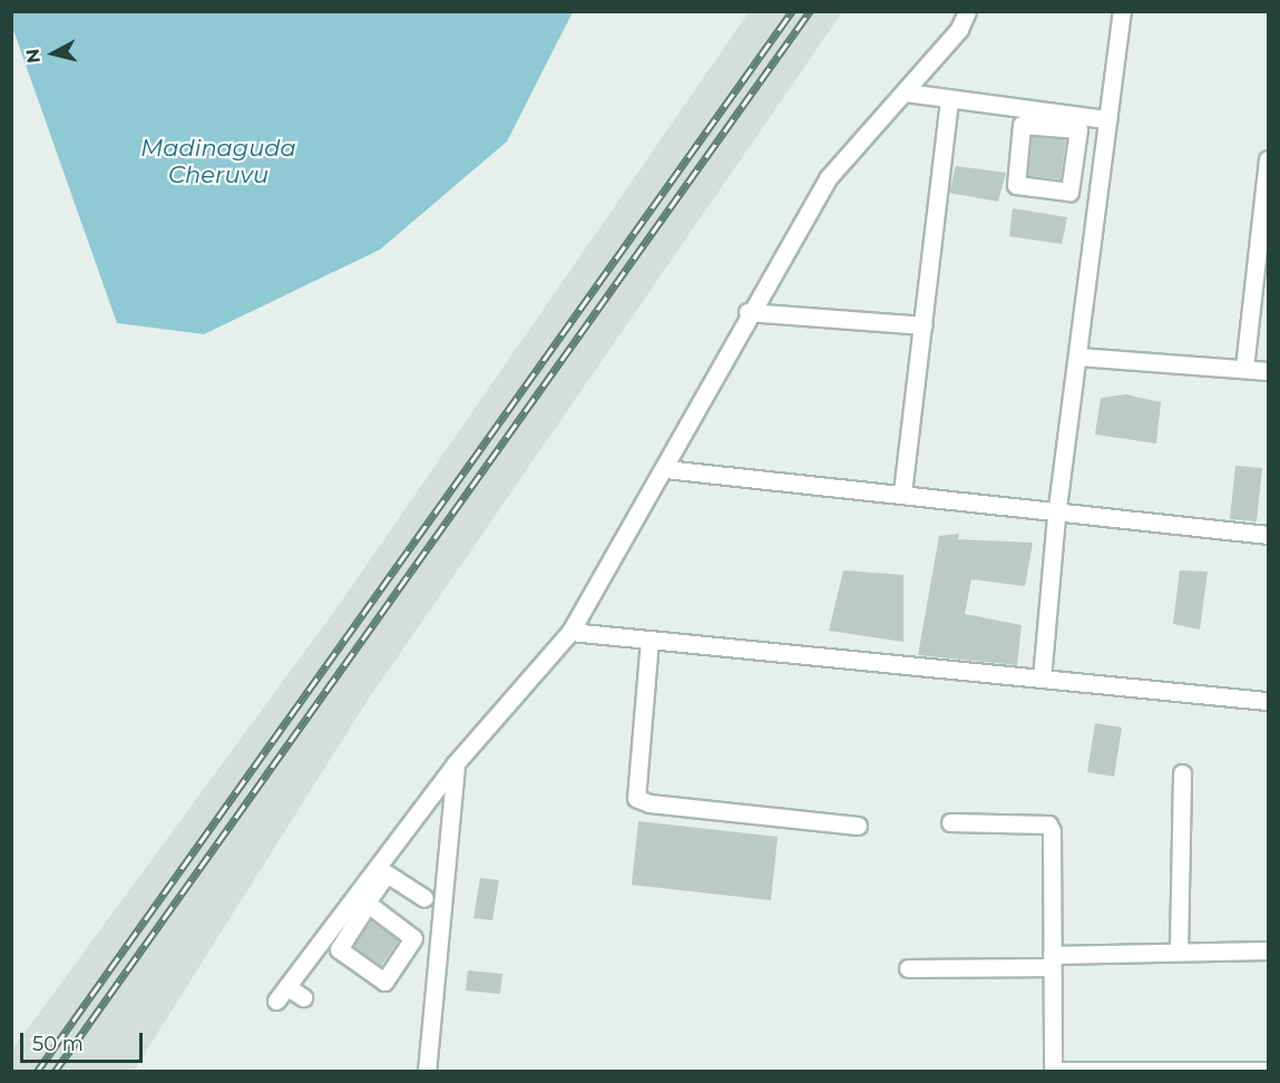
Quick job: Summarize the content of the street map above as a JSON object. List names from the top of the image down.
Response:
{
  "water": ["Madinaguda Cheruvu"],
  "scale_bar": "50 m",
  "north": "left"
}
